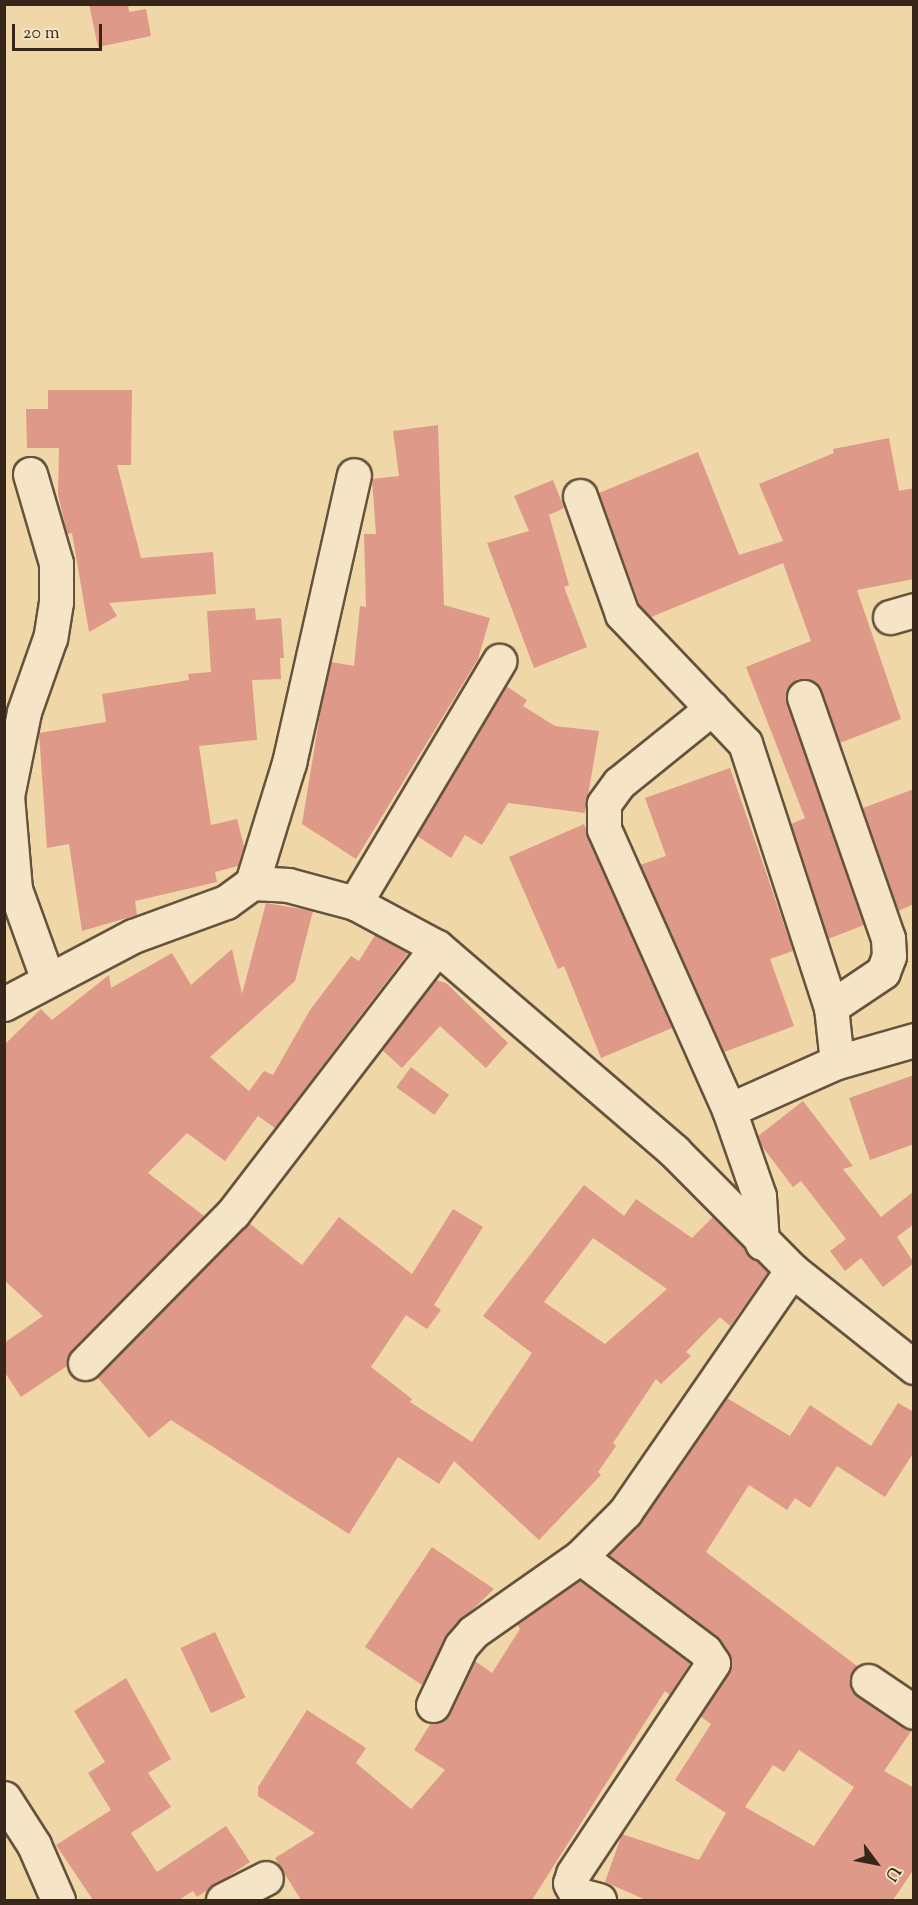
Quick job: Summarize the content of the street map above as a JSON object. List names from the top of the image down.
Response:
{
  "scale_bar": "20 m",
  "north": "bottom right"
}
